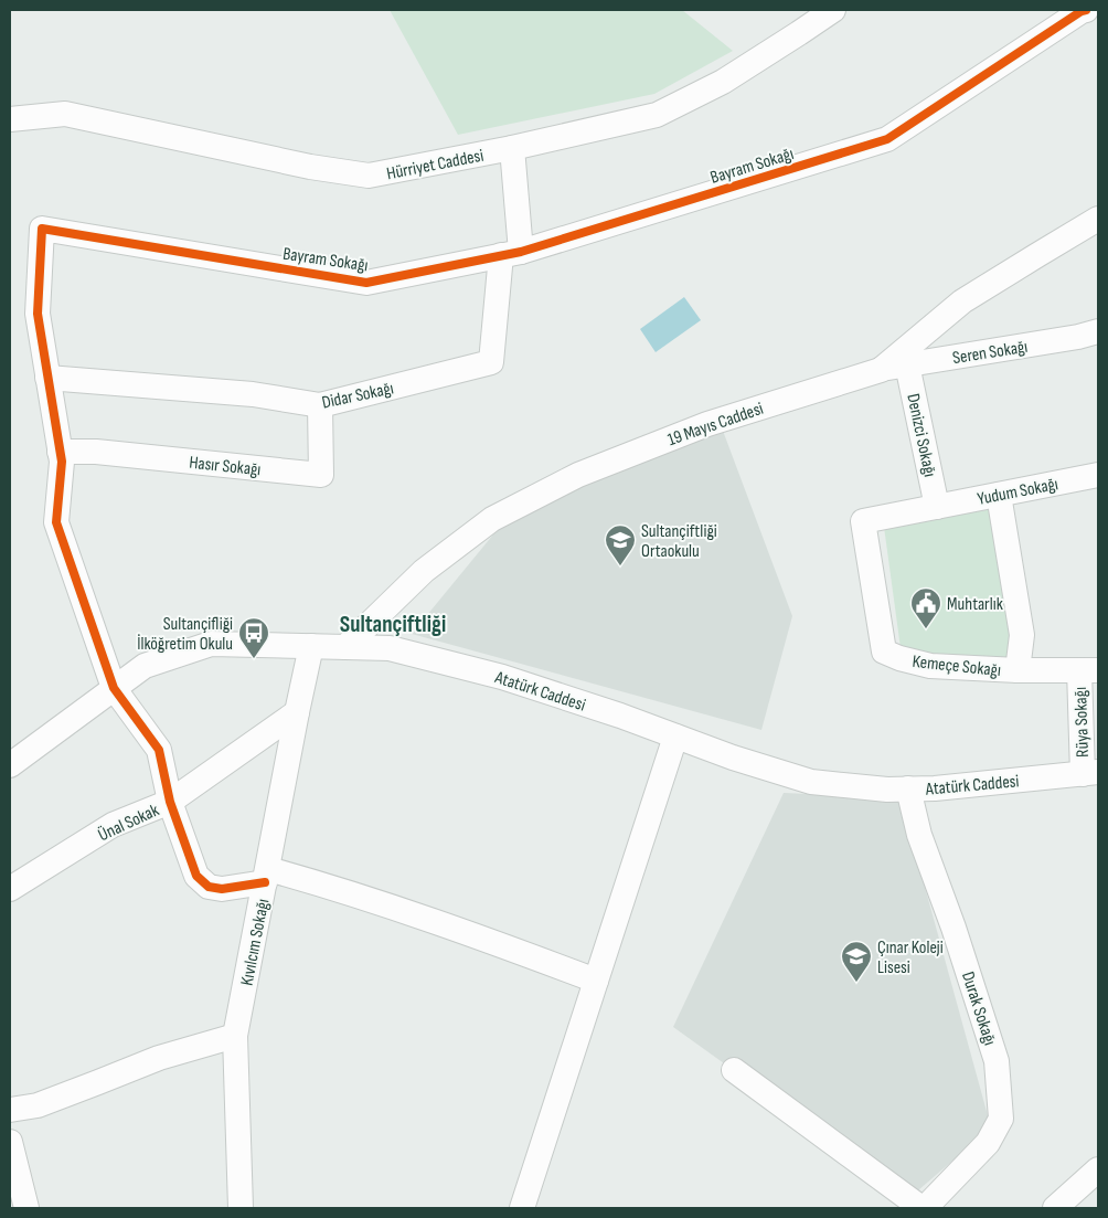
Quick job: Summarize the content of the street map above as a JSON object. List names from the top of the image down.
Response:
{
  "streets": {
    "street": [
      "Hürriyet Caddesi",
      "Bayram Sokağı",
      "Seren Sokağı",
      "Didar Sokağı",
      "19 Mayıs Caddesi",
      "Denizci Sokağı",
      "Hasır Sokağı",
      "Yudum Sokağı",
      "Kemeçe Sokağı",
      "Atatürk Caddesi",
      "Rüya Sokağı",
      "Ünal Sokak",
      "Kıvılcım Sokağı",
      "Durak Sokağı"
    ]
  },
  "crossings": [
    ["Bayram Sokağı", "Didar Sokağı"],
    ["Bayram Sokağı", "Hasır Sokağı"],
    ["Bayram Sokağı", "Atatürk Caddesi"],
    ["Bayram Sokağı", "Ünal Sokak"],
    ["Bayram Sokağı", "Kıvılcım Sokağı"],
    ["Seren Sokağı", "19 Mayıs Caddesi"],
    ["Seren Sokağı", "Denizci Sokağı"],
    ["Didar Sokağı", "Hasır Sokağı"],
    ["19 Mayıs Caddesi", "Atatürk Caddesi"],
    ["Denizci Sokağı", "Yudum Sokağı"],
    ["Yudum Sokağı", "Kemeçe Sokağı"],
    ["Kemeçe Sokağı", "Rüya Sokağı"],
    ["Atatürk Caddesi", "Rüya Sokağı"],
    ["Atatürk Caddesi", "Kıvılcım Sokağı"],
    ["Atatürk Caddesi", "Durak Sokağı"],
    ["Ünal Sokak", "Kıvılcım Sokağı"]
  ],
  "districts": ["Sultançiftliği"],
  "places": {
    "school or university": ["Sultançiftliği Ortaokulu", "Çınar Koleji Lisesi"],
    "public building": ["Muhtarlık"],
    "bus stop": ["Sultançifliği İlköğretim Okulu"]
  }
}
